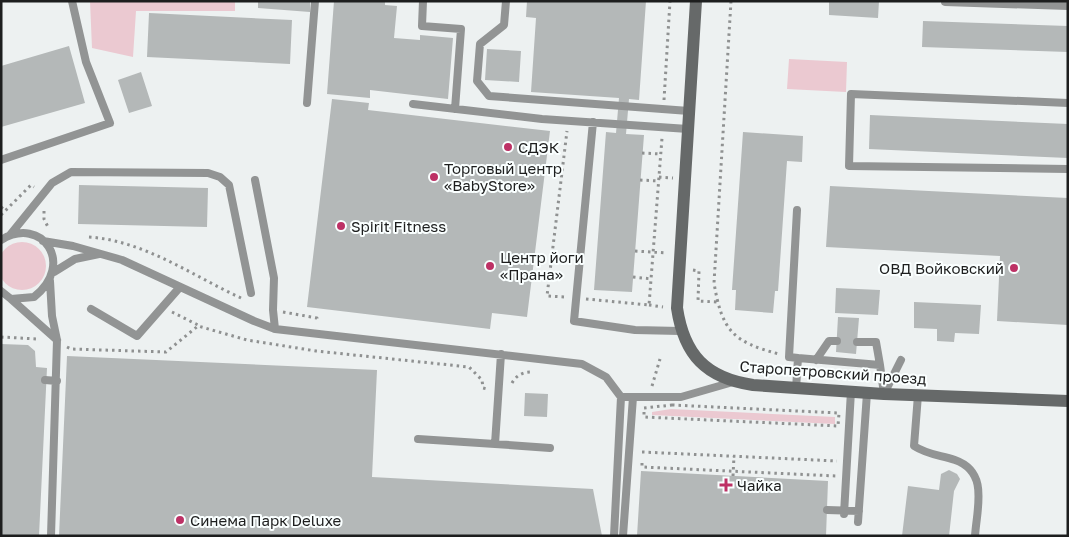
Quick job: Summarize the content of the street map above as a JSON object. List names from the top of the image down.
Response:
{
  "streets": {
    "street": ["Старопетровский проезд"]
  },
  "places": {
    "other": [
      "СДЭК",
      "Торговый центр «BabyStore»",
      "Spirit Fitness",
      "Центр йоги «Прана»",
      "ОВД Войковский",
      "Синема Парк Deluxe"
    ],
    "health": ["Чайка"]
  }
}
